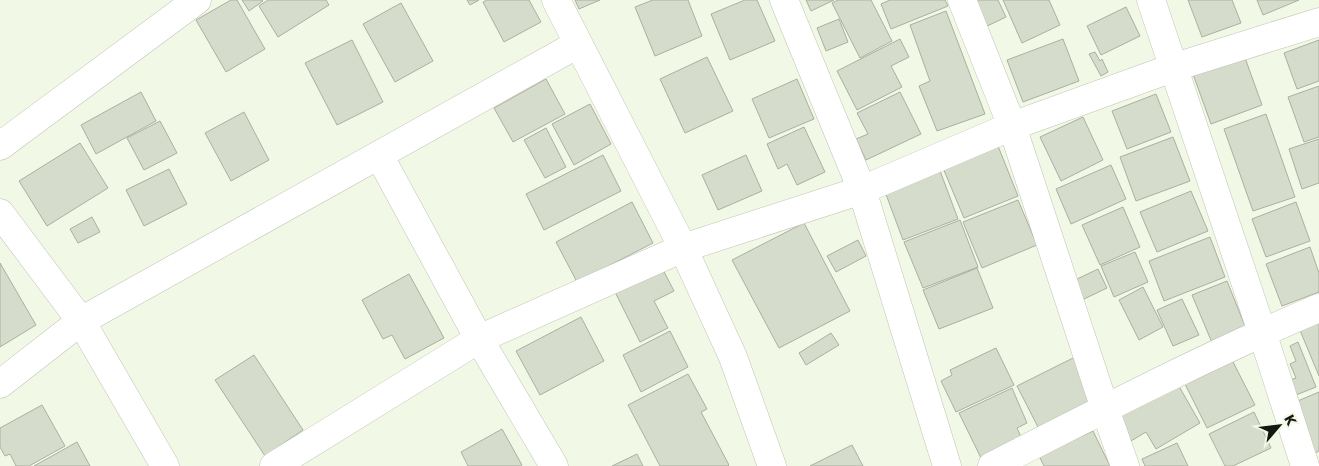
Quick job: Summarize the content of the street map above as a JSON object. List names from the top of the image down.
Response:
{
  "north": "top right"
}
